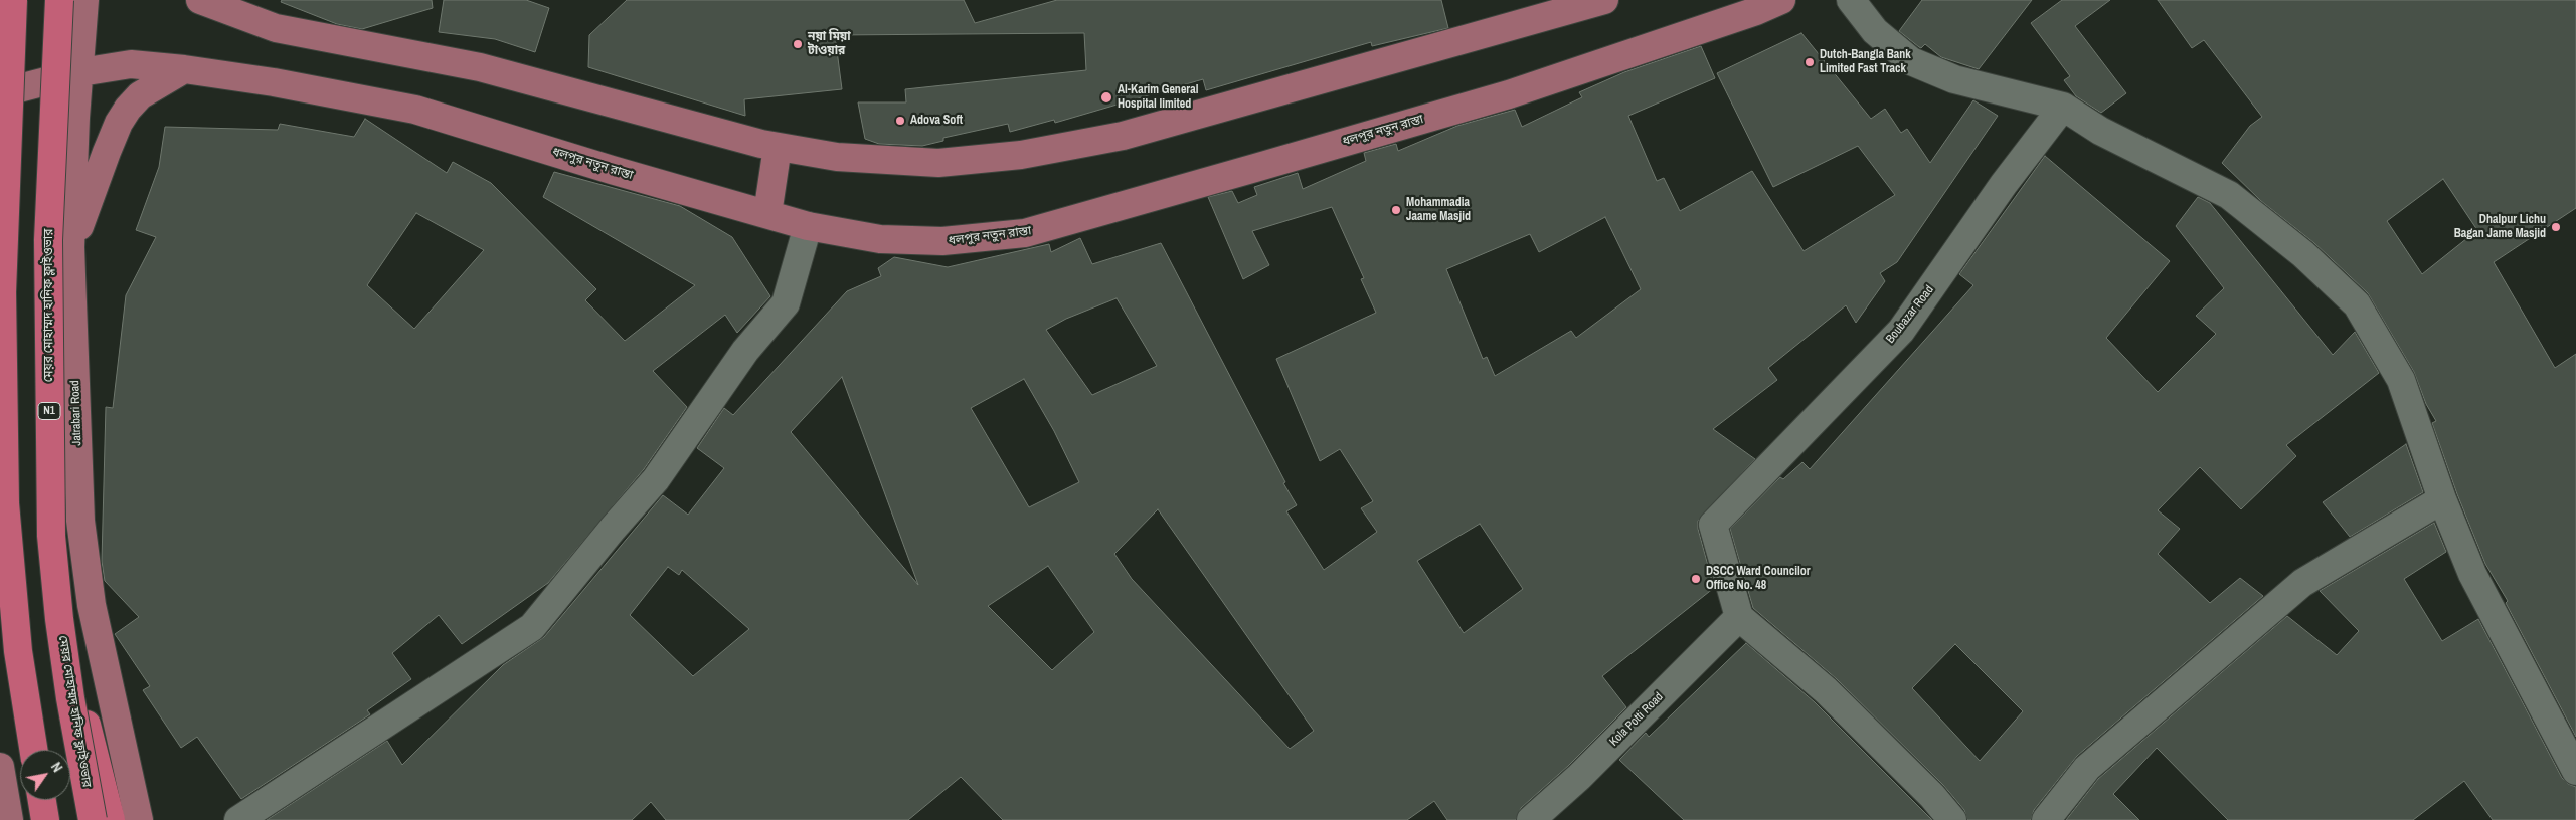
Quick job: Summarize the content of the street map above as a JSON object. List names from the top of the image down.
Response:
{
  "streets": {
    "highway": ["মেয়র মোহাম্মদ হানিফ ফ্লাইওভার", "N1"],
    "main road": ["ধলপুর নতুন রাস্তা", "Jatrabari Road"],
    "street": ["Boubazar Road", "Kola Potti Road"]
  },
  "crossings": [
    ["ধলপুর নতুন রাস্তা", "Jatrabari Road"],
    ["Boubazar Road", "Kola Potti Road"]
  ],
  "places": [
    "নয়া মিয়া টাওয়ার",
    "Dutch-Bangla Bank Limited Fast Track",
    "Al-Karim General Hospital limited",
    "Adova Soft",
    "Mohammadia Jaame Masjid",
    "Dhalpur Lichu Bagan Jame Masjid",
    "DSCC Ward Councilor Office No. 48"
  ],
  "north": "top right"
}
